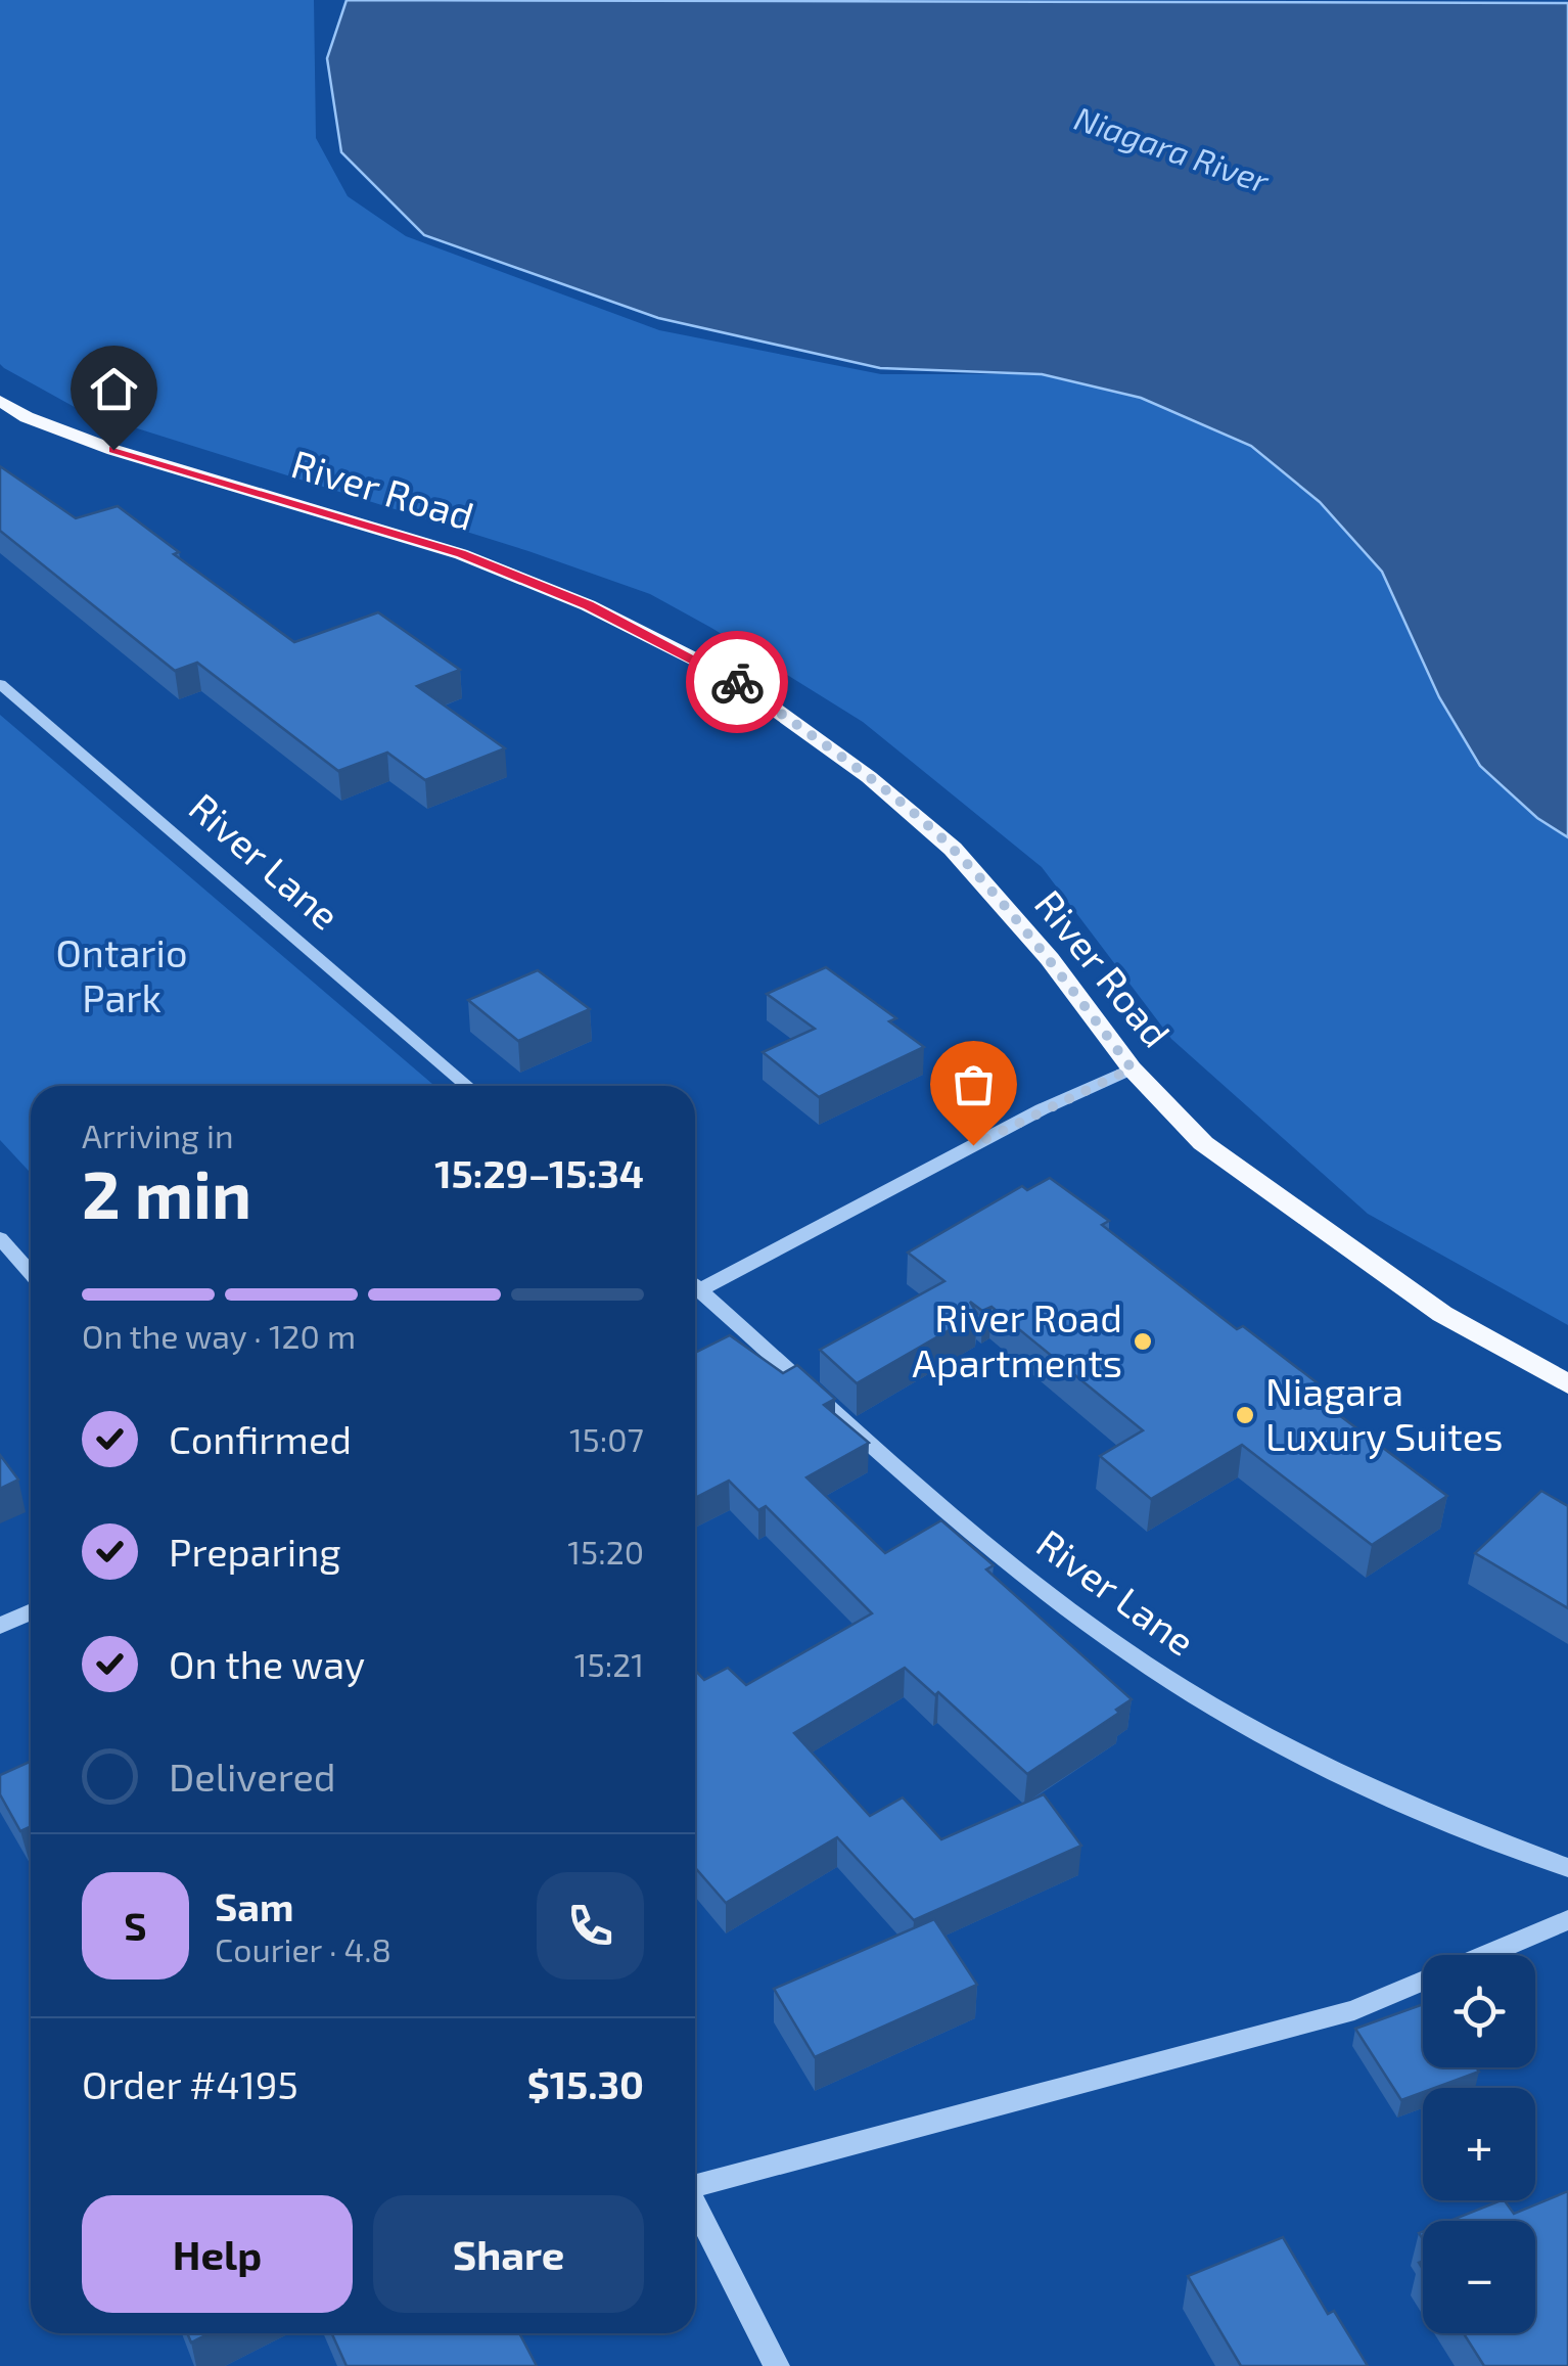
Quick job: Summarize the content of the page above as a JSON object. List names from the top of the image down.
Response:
{
  "streets": {
    "main road": ["River Road"],
    "street": ["River Lane"]
  },
  "water": ["Niagara River"],
  "parks": ["Ontario Park"],
  "places": ["River Road Apartments", "Niagara Luxury Suites"],
  "page": {
    "heading": ["2 min", "Arriving in", "15:29–15:34"],
    "panel": [
      "Sam",
      "Courier · 4.8",
      "Order #4195",
      "$15.30"
    ],
    "bar": "On the way · 120 m",
    "list": [
      ["Confirmed", "15:07"],
      ["Preparing", "15:20"],
      ["On the way", "15:21"],
      "Delivered"
    ],
    "round": "S",
    "map_buttons": ["+", "−"],
    "buttons": ["Help", "Share"]
  }
}
